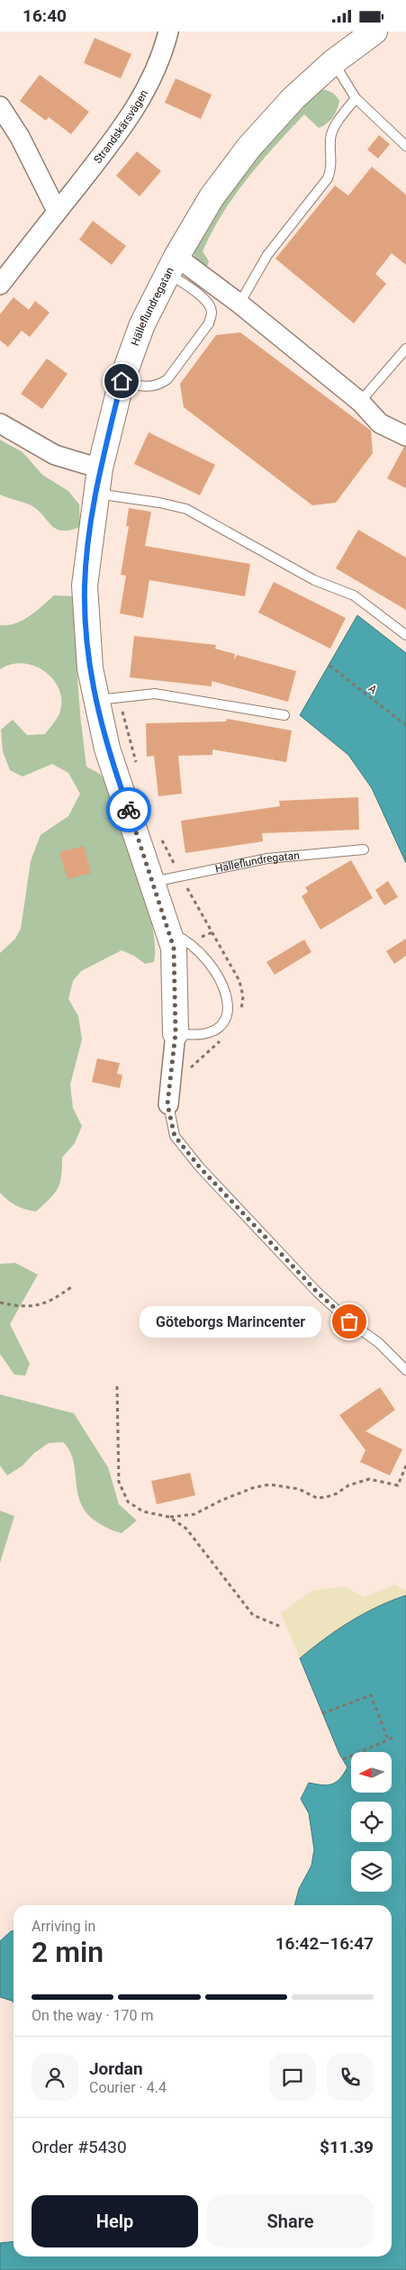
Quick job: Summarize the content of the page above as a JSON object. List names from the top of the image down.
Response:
{
  "streets": {
    "street": ["Strandskärsvägen", "Hälleflundregatan"],
    "path": ["A"]
  },
  "places": ["Göteborgs Marincenter"],
  "north": "left",
  "page": {
    "status": "16:40",
    "bubble": "Göteborgs Marincenter",
    "heading": ["2 min", "Arriving in", "16:42–16:47"],
    "panel": [
      "Jordan",
      "Courier · 4.4",
      "Order #5430",
      "$11.39"
    ],
    "bar": "On the way · 170 m",
    "buttons": ["Help", "Share"]
  }
}
